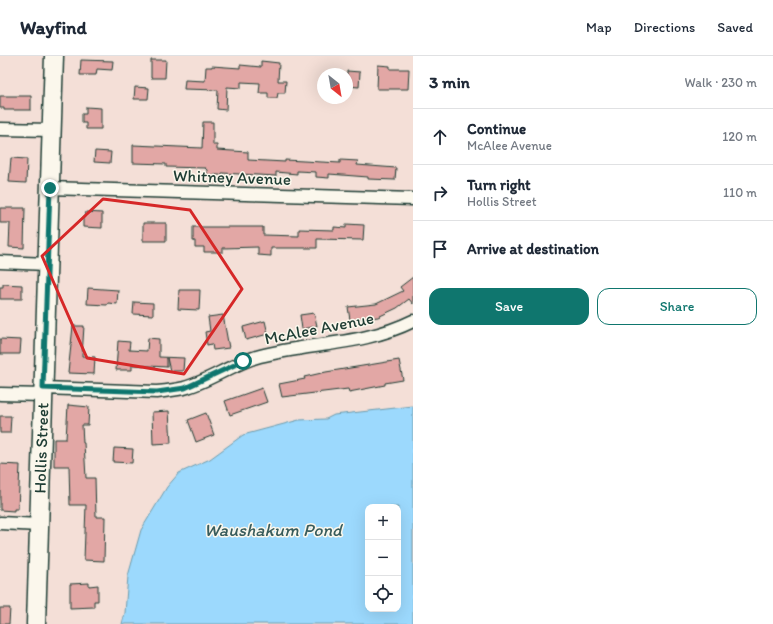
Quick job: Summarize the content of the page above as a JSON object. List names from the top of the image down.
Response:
{
  "streets": {
    "main road": ["Hollis Street"],
    "street": ["Whitney Avenue", "McAlee Avenue"]
  },
  "crossings": [
    ["Whitney Avenue", "Hollis Street"],
    ["McAlee Avenue", "Hollis Street"]
  ],
  "water": ["Waushakum Pond"],
  "north": "bottom right",
  "page": {
    "header": "Wayfind",
    "nav": ["Map", "Directions", "Saved"],
    "heading": ["3 min", "Walk · 230 m"],
    "list": [
      ["Continue", "McAlee Avenue", "120 m"],
      ["Turn right", "Hollis Street", "110 m"],
      "Arrive at destination"
    ],
    "buttons": ["Save", "Share"],
    "map_buttons": ["+", "−"]
  }
}
